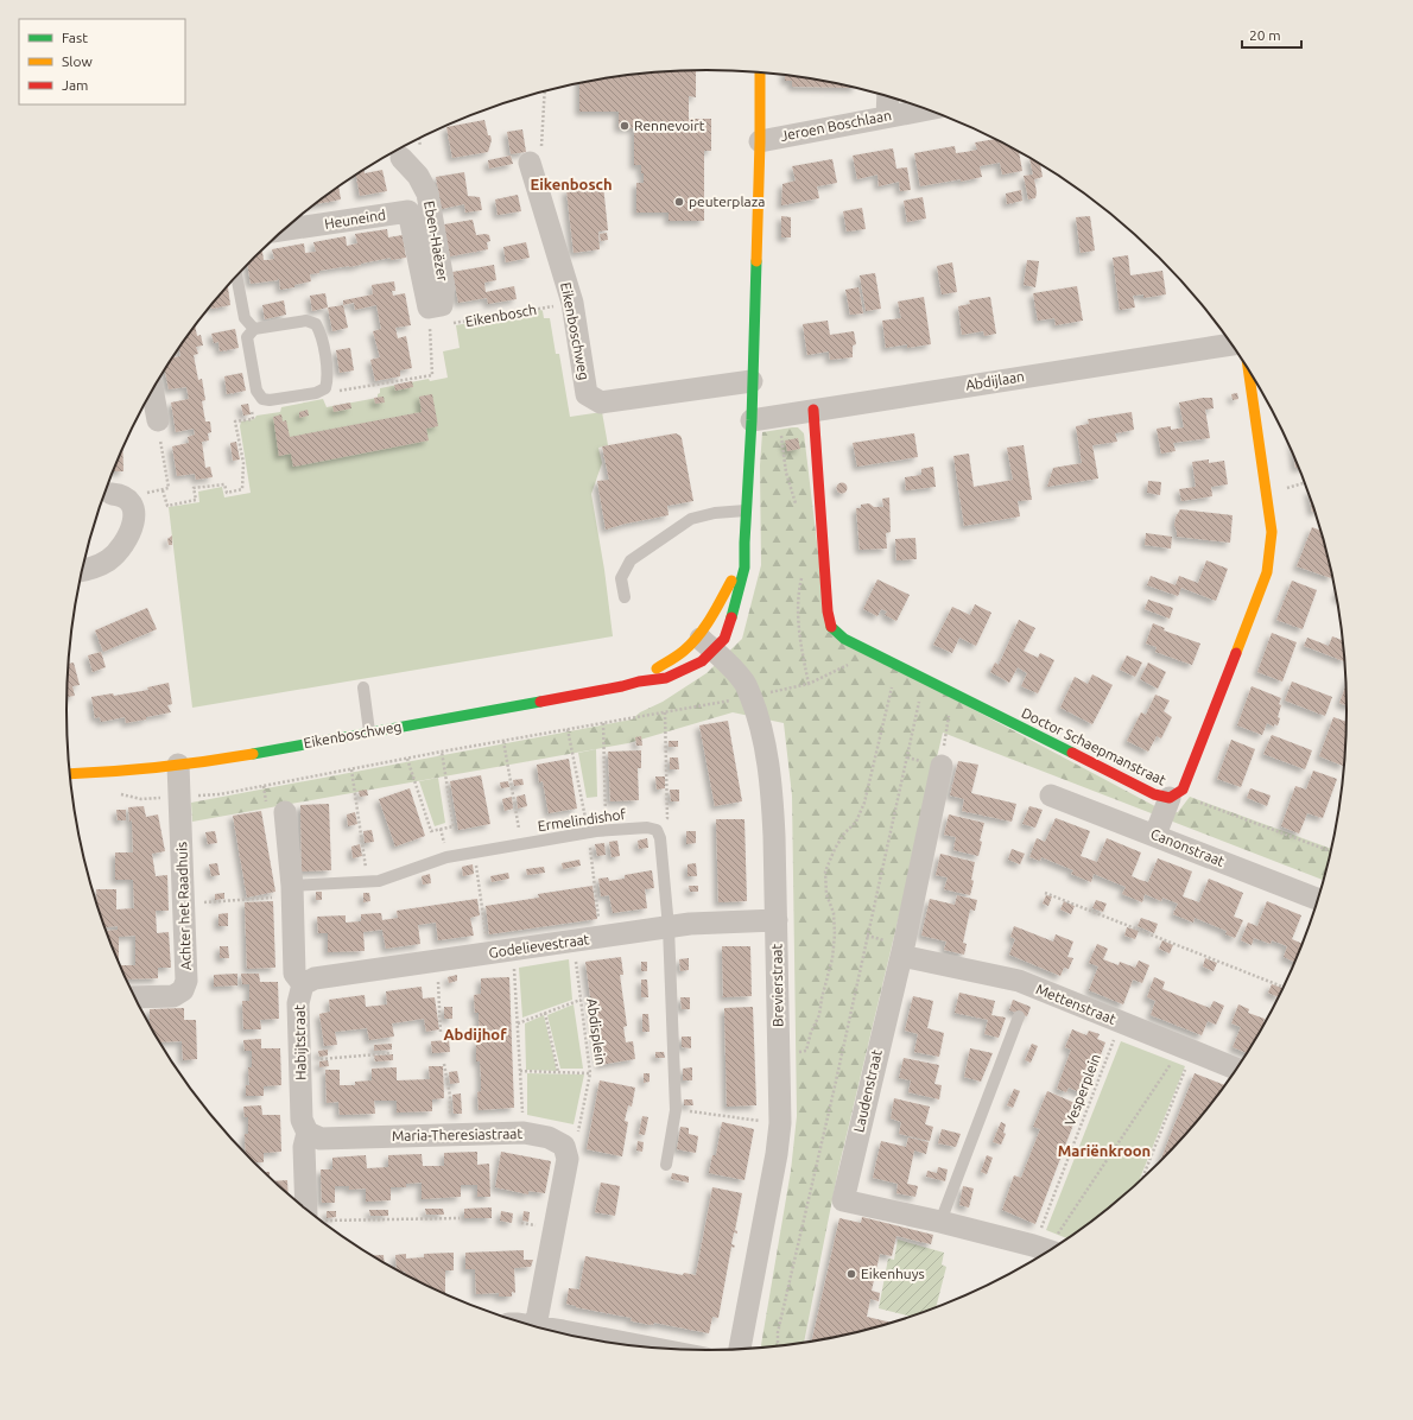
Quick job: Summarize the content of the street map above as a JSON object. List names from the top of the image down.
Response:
{
  "streets": {
    "street": [
      "Jeroen Boschlaan",
      "Heuneind",
      "Eben-Haëzer",
      "Eikenboschweg",
      "Abdijlaan",
      "Doctor Schaepmanstraat",
      "Canonstraat",
      "Achter het Raadhuis",
      "Godelievestraat",
      "Brevierstraat",
      "Mettenstraat",
      "Habijtstraat",
      "Laudenstraat",
      "Maria-Theresiastraat"
    ],
    "lane": ["Ermelindishof"],
    "path": ["Eikenbosch", "Abdisplein", "Vesperplein"]
  },
  "crossings": [
    ["Jeroen Boschlaan", "Eikenboschweg"],
    ["Heuneind", "Eben-Haëzer"],
    ["Eikenbosch", "Eikenboschweg"],
    ["Eikenboschweg", "Abdijlaan"],
    ["Eikenboschweg", "Achter het Raadhuis"],
    ["Eikenboschweg", "Brevierstraat"],
    ["Abdijlaan", "Doctor Schaepmanstraat"],
    ["Ermelindishof", "Habijtstraat"],
    ["Godelievestraat", "Brevierstraat"],
    ["Godelievestraat", "Abdisplein"],
    ["Godelievestraat", "Habijtstraat"],
    ["Mettenstraat", "Vesperplein"],
    ["Mettenstraat", "Laudenstraat"],
    ["Abdisplein", "Maria-Theresiastraat"],
    ["Habijtstraat", "Maria-Theresiastraat"]
  ],
  "districts": ["Eikenbosch", "Abdijhof", "Mariënkroon"],
  "places": ["Rennevoirt", "peuterplaza", "Eikenhuys"],
  "legend": ["Fast", "Slow", "Jam"],
  "scale_bar": "20 m"
}
